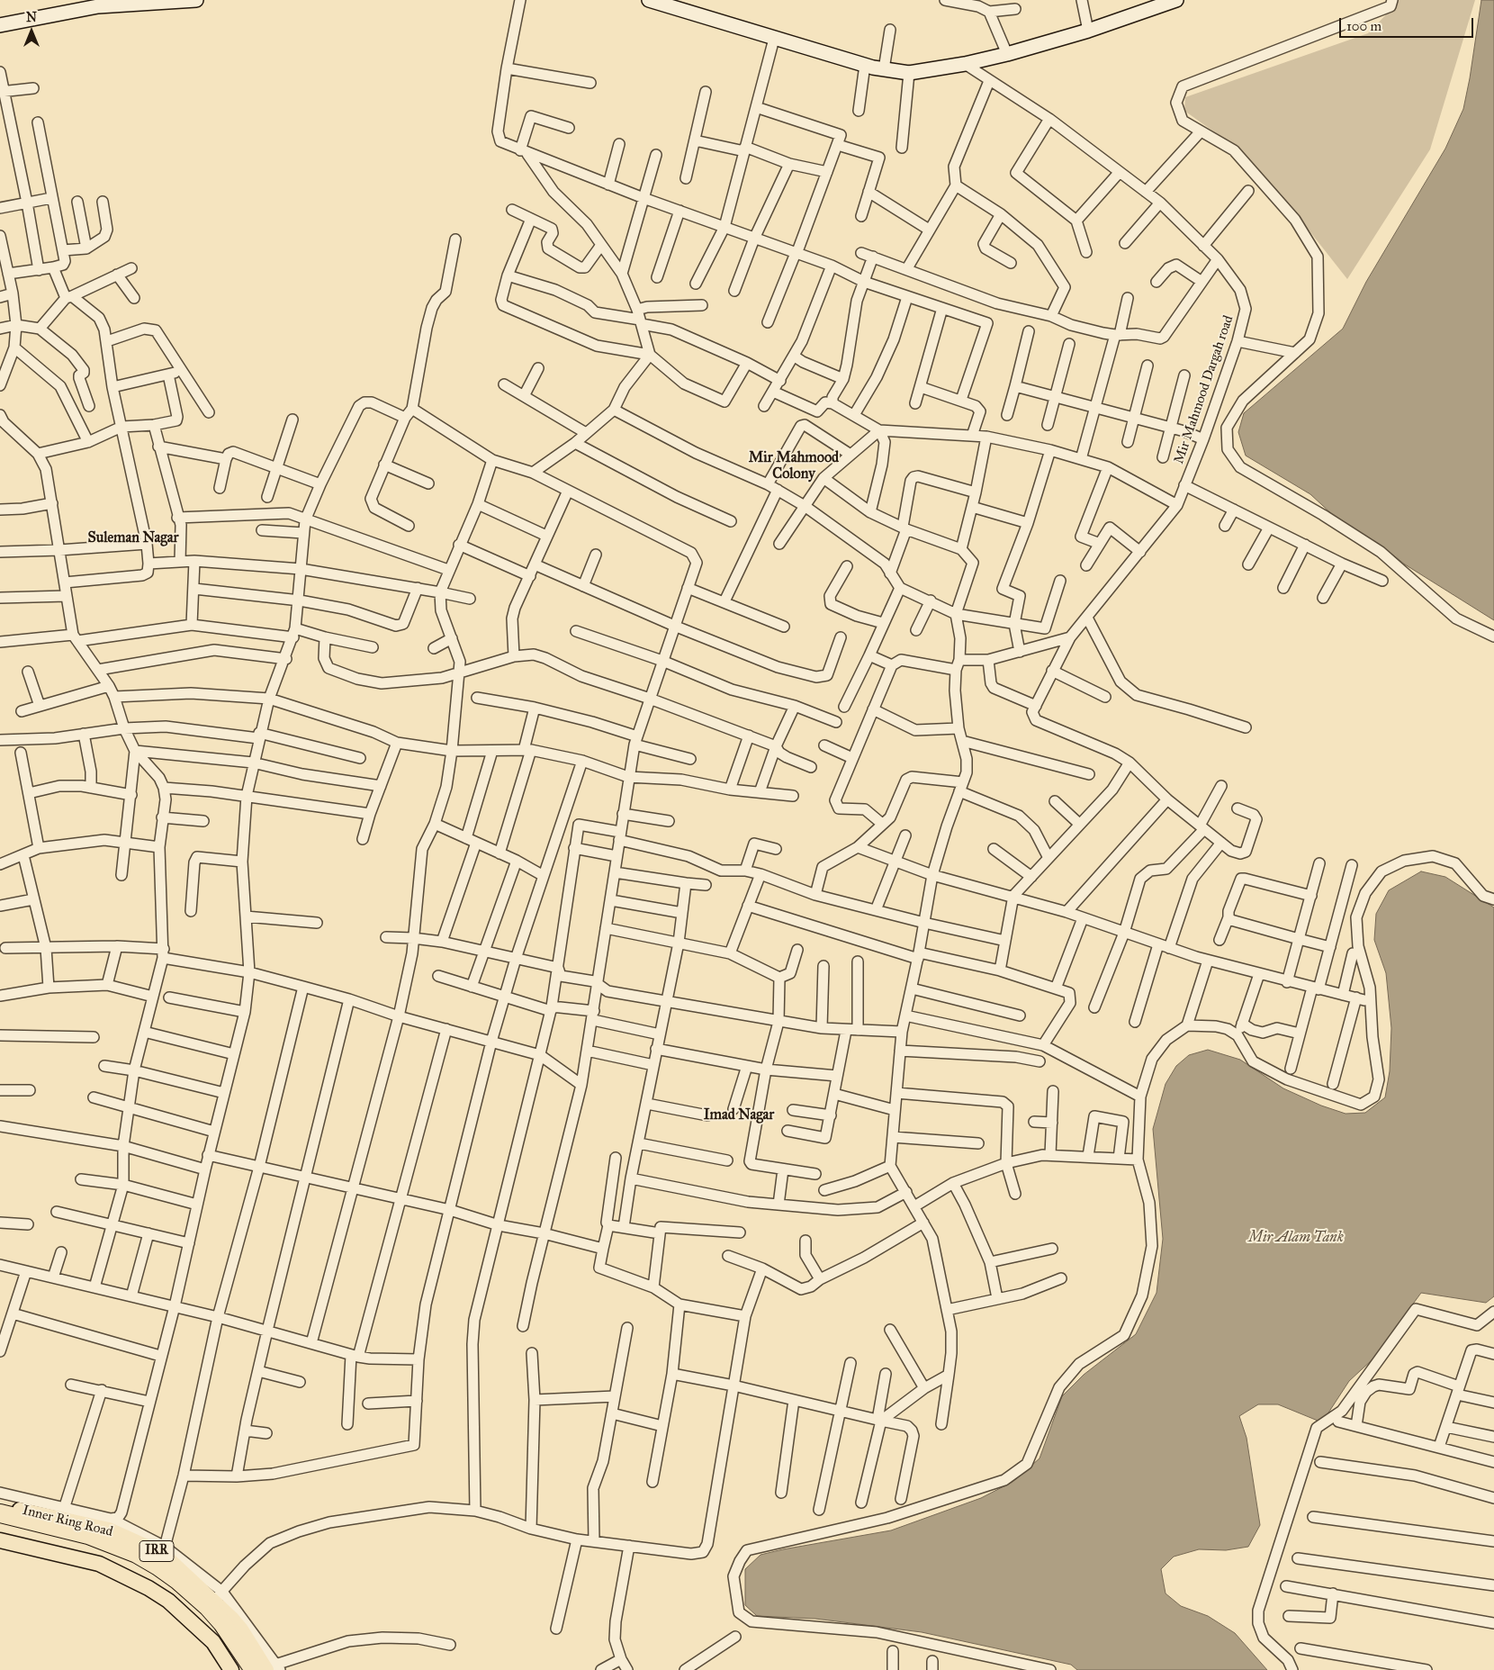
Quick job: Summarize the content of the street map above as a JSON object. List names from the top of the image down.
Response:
{
  "streets": {
    "main road": ["Inner Ring Road", "IRR"],
    "street": ["Mir Mahmood Dargah road"]
  },
  "districts": ["Mir Mahmood Colony", "Suleman Nagar", "Imad Nagar"],
  "water": ["Mir Alam Tank"],
  "scale_bar": "100 m",
  "north": "top"
}
